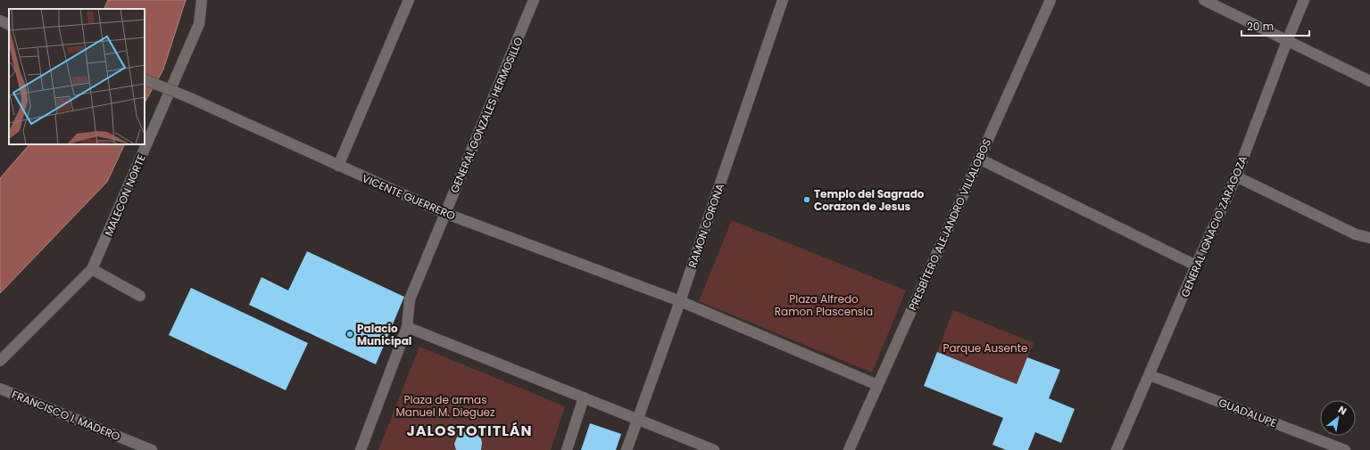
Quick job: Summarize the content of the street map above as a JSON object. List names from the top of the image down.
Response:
{
  "streets": {
    "street": [
      "GENERAL GONZALES HERMOSILLO",
      "MALECON NORTE",
      "VICENTE GUERRERO",
      "PRESBÍTERO ALEJANDRO VILLALOBOS",
      "RAMON CORONA",
      "GENERAL IGNACIO ZARAGOZA",
      "GUADALUPE",
      "FRANCISCO I. MADERO"
    ]
  },
  "crossings": [
    ["GENERAL GONZALES HERMOSILLO", "VICENTE GUERRERO"],
    ["VICENTE GUERRERO", "PRESBÍTERO ALEJANDRO VILLALOBOS"],
    ["VICENTE GUERRERO", "RAMON CORONA"],
    ["GENERAL IGNACIO ZARAGOZA", "GUADALUPE"]
  ],
  "districts": ["JALOSTOTITLÁN"],
  "parks": ["Plaza Alfredo Ramon Plascensia", "Parque Ausente", "Plaza de armas Manuel M. Dieguez"],
  "places": ["Templo del Sagrado Corazon de Jesus", "Palacio Municipal"],
  "scale_bar": "20 m",
  "north": "top right"
}
